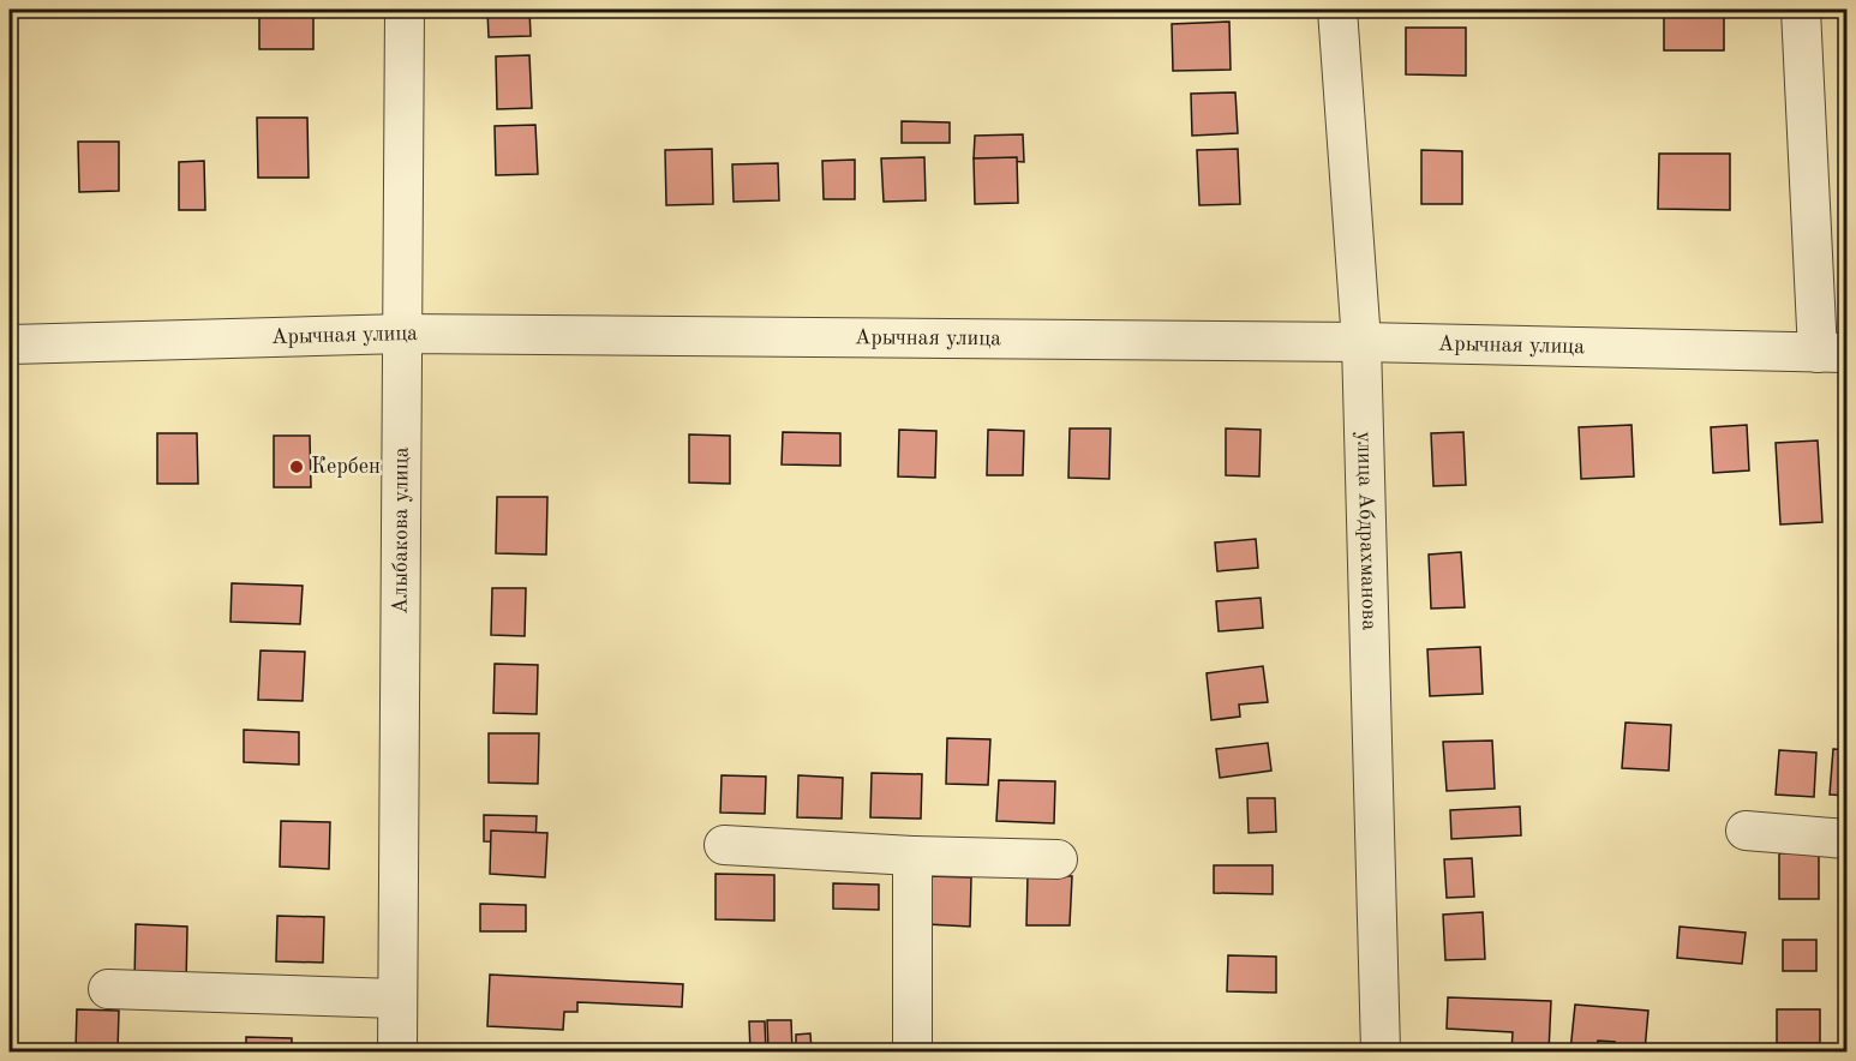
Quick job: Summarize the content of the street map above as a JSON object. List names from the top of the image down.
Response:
{
  "streets": {
    "street": ["Арычная улица", "Алыбакова улица", "улица Абдрахманова"]
  },
  "crossings": [
    ["Арычная улица", "Алыбакова улица"],
    ["Арычная улица", "улица Абдрахманова"]
  ],
  "places": ["Кербен"]
}
